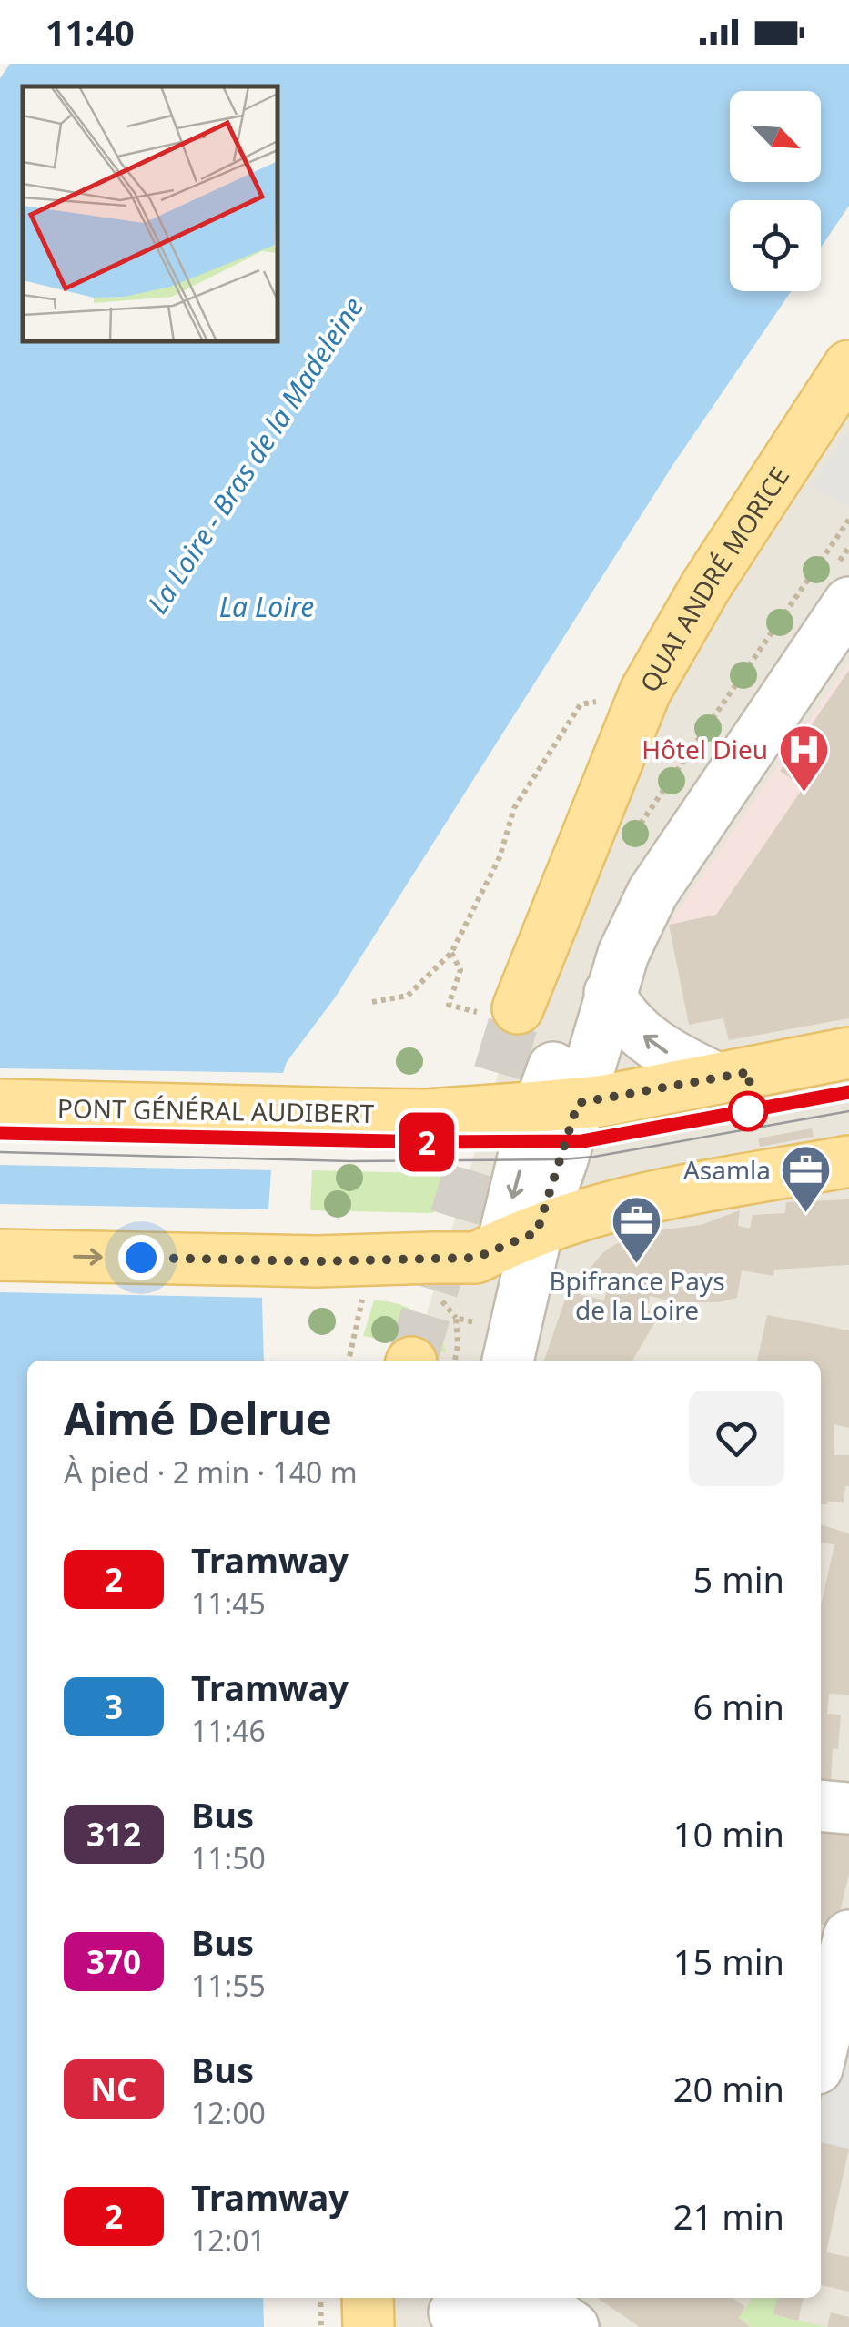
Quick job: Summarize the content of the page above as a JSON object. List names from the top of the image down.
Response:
{
  "streets": {
    "main road": ["QUAI ANDRÉ MORICE", "PONT GÉNÉRAL AUDIBERT"]
  },
  "water": ["La Loire - Bras de la Madeleine", "La Loire"],
  "places": {
    "hospital": ["Hôtel Dieu"],
    "office": ["Asamla", "Bpifrance Pays de la Loire"]
  },
  "lines": ["tram line 2"],
  "north": "bottom right",
  "page": {
    "status": "11:40",
    "on_map": "2",
    "heading": ["Aimé Delrue", "À pied · 2 min · 140 m"],
    "list": [
      {
        "mark": "2",
        "name": "Tramway",
        "note": "11:45",
        "value": "5 min"
      },
      {
        "mark": "3",
        "name": "Tramway",
        "note": "11:46",
        "value": "6 min"
      },
      {
        "mark": "312",
        "name": "Bus",
        "note": "11:50",
        "value": "10 min"
      },
      {
        "mark": "370",
        "name": "Bus",
        "note": "11:55",
        "value": "15 min"
      },
      {
        "mark": "NC",
        "name": "Bus",
        "note": "12:00",
        "value": "20 min"
      },
      {
        "mark": "2",
        "name": "Tramway",
        "note": "12:01",
        "value": "21 min"
      }
    ]
  }
}
